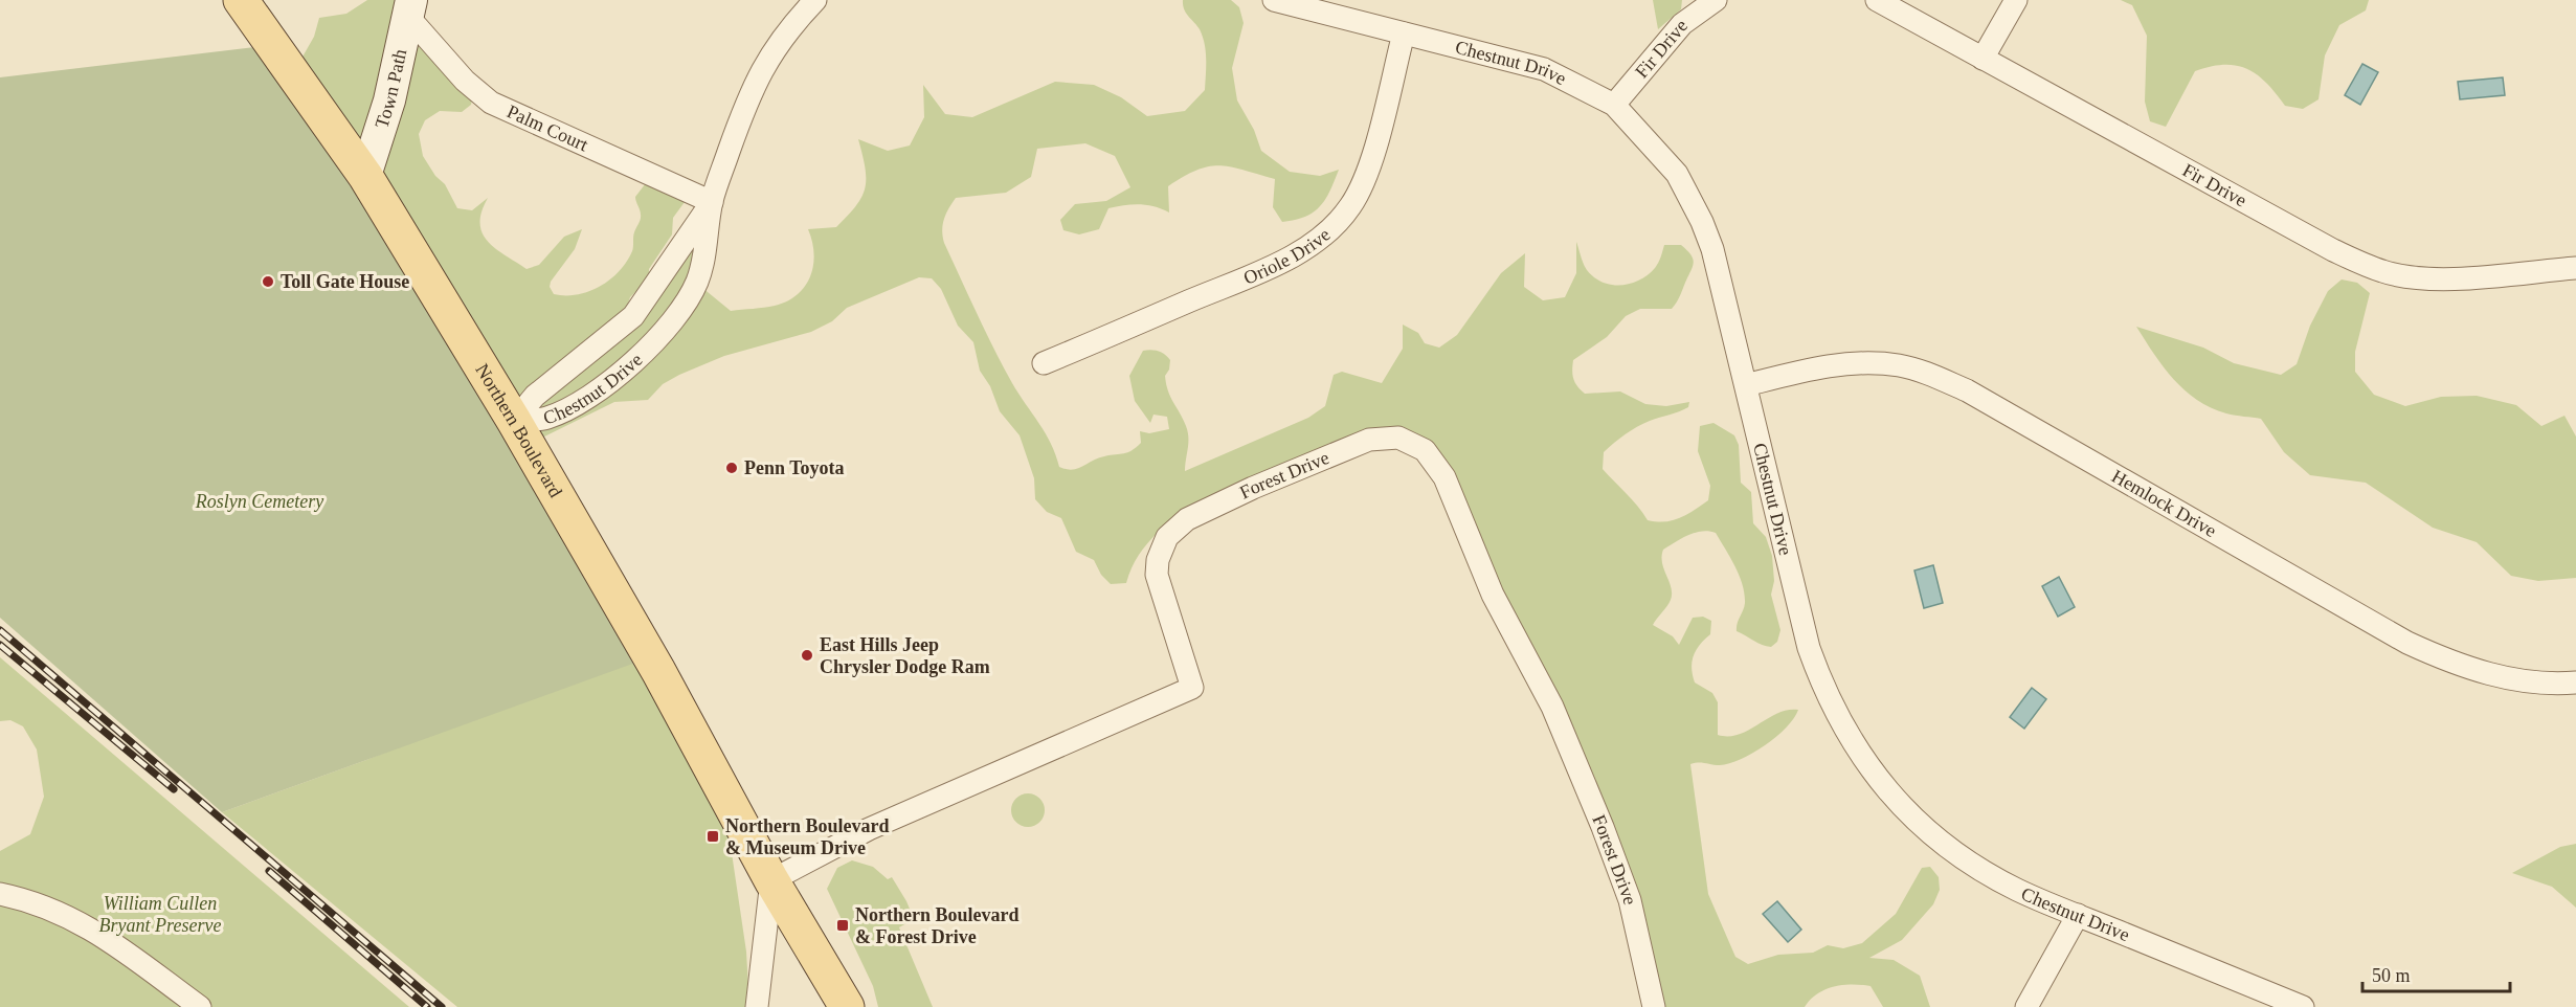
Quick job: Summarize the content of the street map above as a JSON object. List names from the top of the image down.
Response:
{
  "streets": {
    "main road": ["Northern Boulevard"],
    "street": [
      "Fir Drive",
      "Chestnut Drive",
      "Town Path",
      "Palm Court",
      "Oriole Drive",
      "Forest Drive",
      "Hemlock Drive"
    ]
  },
  "crossings": [
    ["Fir Drive", "Chestnut Drive"],
    ["Chestnut Drive", "Palm Court"],
    ["Chestnut Drive", "Oriole Drive"],
    ["Chestnut Drive", "Northern Boulevard"],
    ["Chestnut Drive", "Hemlock Drive"],
    ["Town Path", "Palm Court"],
    ["Town Path", "Northern Boulevard"],
    ["Northern Boulevard", "Forest Drive"]
  ],
  "parks": ["Roslyn Cemetery", "William Cullen Bryant Preserve"],
  "places": {
    "other": ["Toll Gate House", "Penn Toyota", "East Hills Jeep Chrysler Dodge Ram"],
    "transit": ["Northern Boulevard & Museum Drive", "Northern Boulevard & Forest Drive"]
  },
  "scale_bar": "50 m"
}
